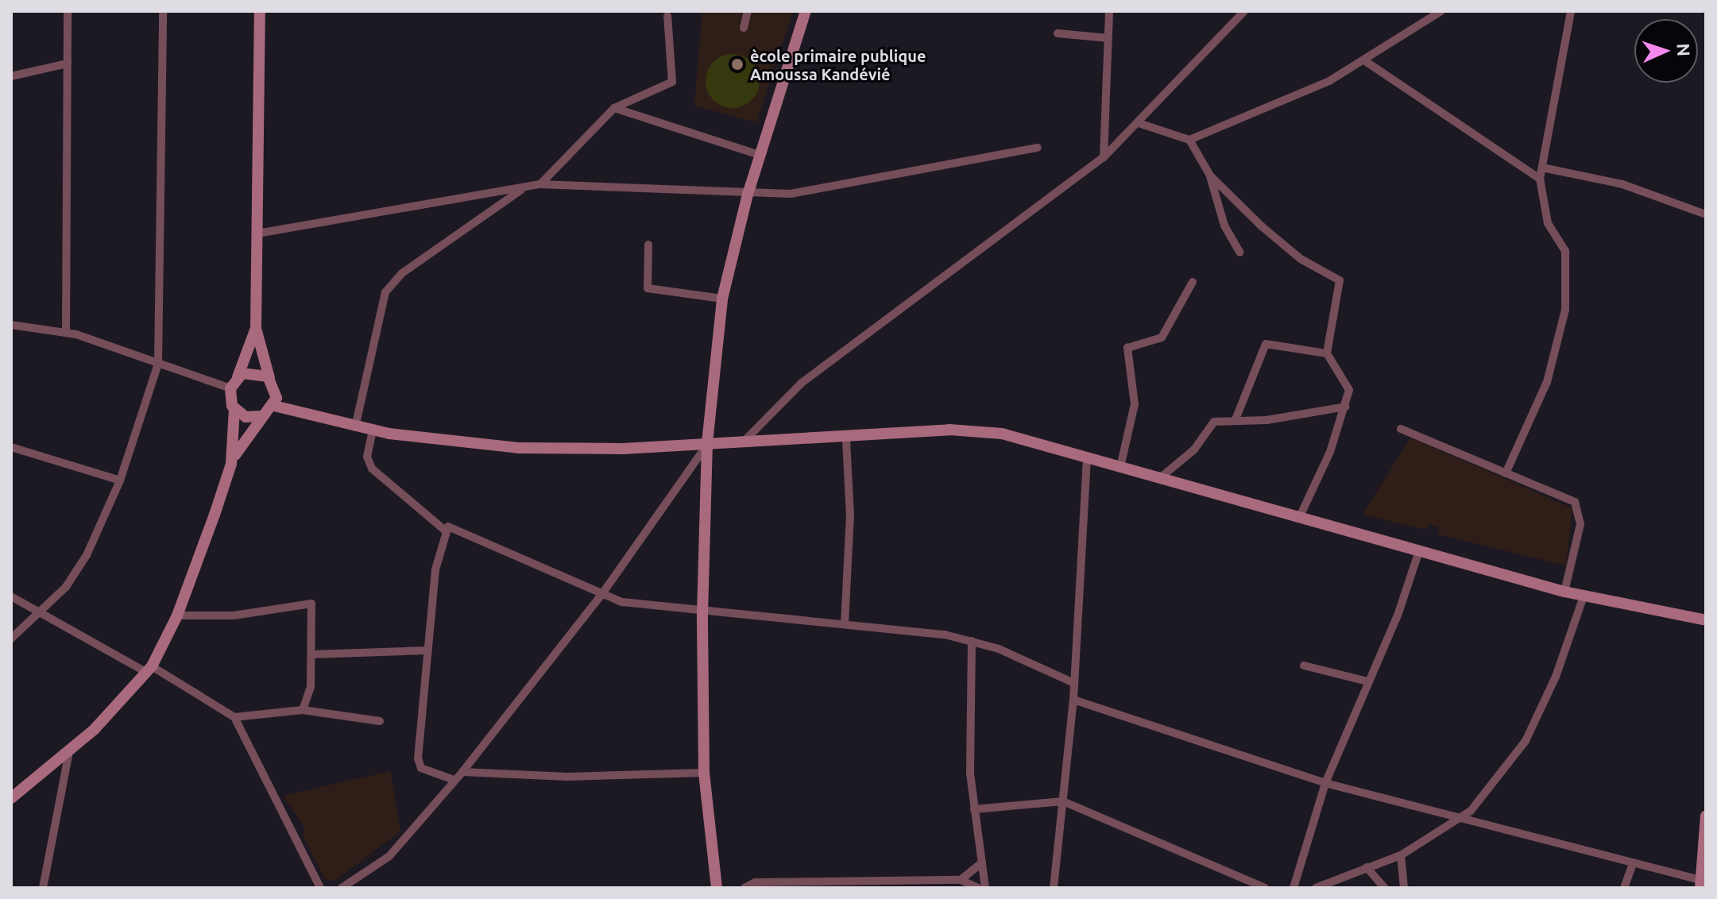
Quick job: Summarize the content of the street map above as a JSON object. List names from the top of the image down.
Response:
{
  "places": ["ècole primaire publique Amoussa Kandévié"],
  "north": "right"
}
